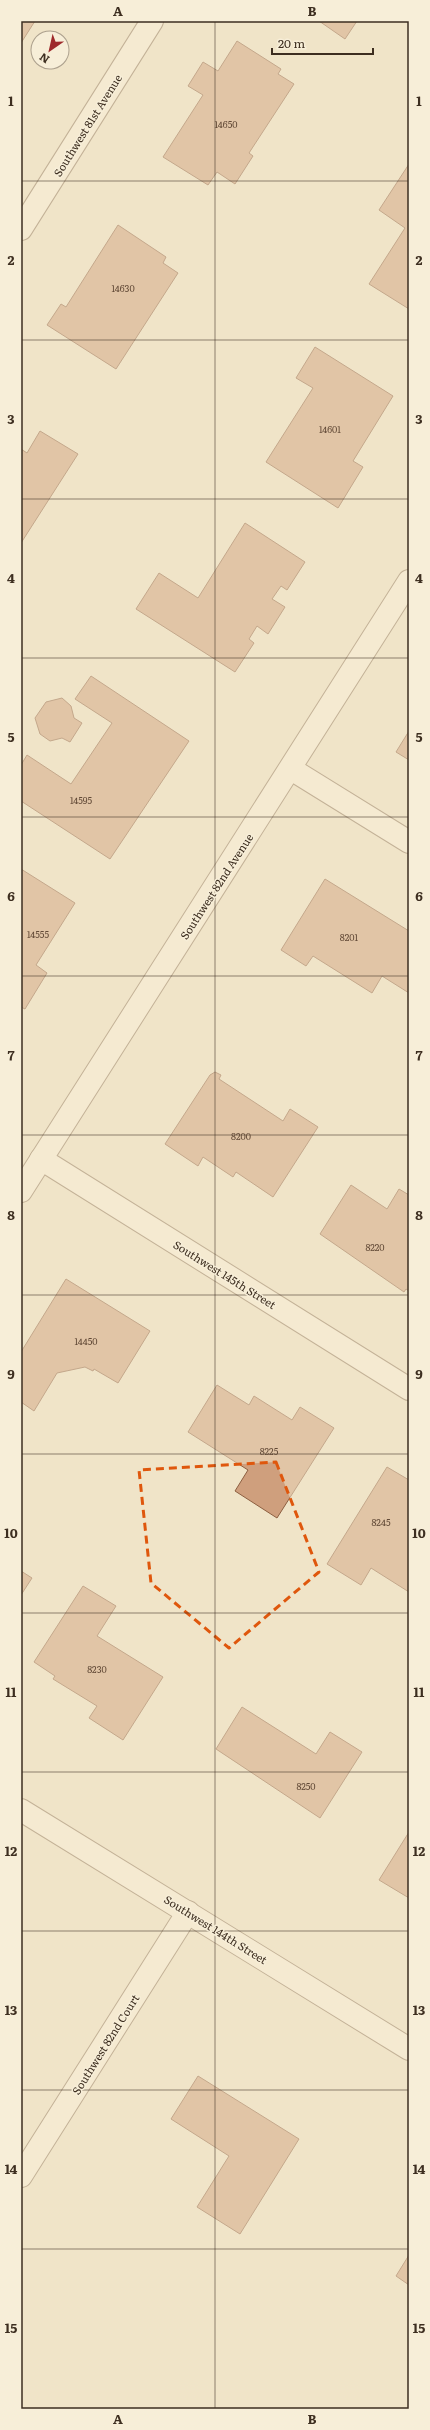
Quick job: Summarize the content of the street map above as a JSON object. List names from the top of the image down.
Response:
{
  "streets": {
    "street": [
      "Southwest 81st Avenue",
      "Southwest 82nd Avenue",
      "Southwest 145th Street",
      "Southwest 144th Street",
      "Southwest 82nd Court"
    ]
  },
  "crossings": [
    ["Southwest 82nd Avenue", "Southwest 145th Street"],
    ["Southwest 144th Street", "Southwest 82nd Court"]
  ],
  "house_numbers": [
    "14650",
    "14630",
    "14601",
    "14595",
    "14555",
    "8201",
    "8200",
    "8220",
    "14450",
    "8225",
    "8245",
    "8230",
    "8250"
  ],
  "scale_bar": "20 m",
  "north": "bottom left",
  "grid": {
    "columns": ["A", "B"],
    "rows": [
      "1",
      "2",
      "3",
      "4",
      "5",
      "6",
      "7",
      "8",
      "9",
      "10",
      "11",
      "12",
      "13",
      "14",
      "15"
    ]
  }
}
